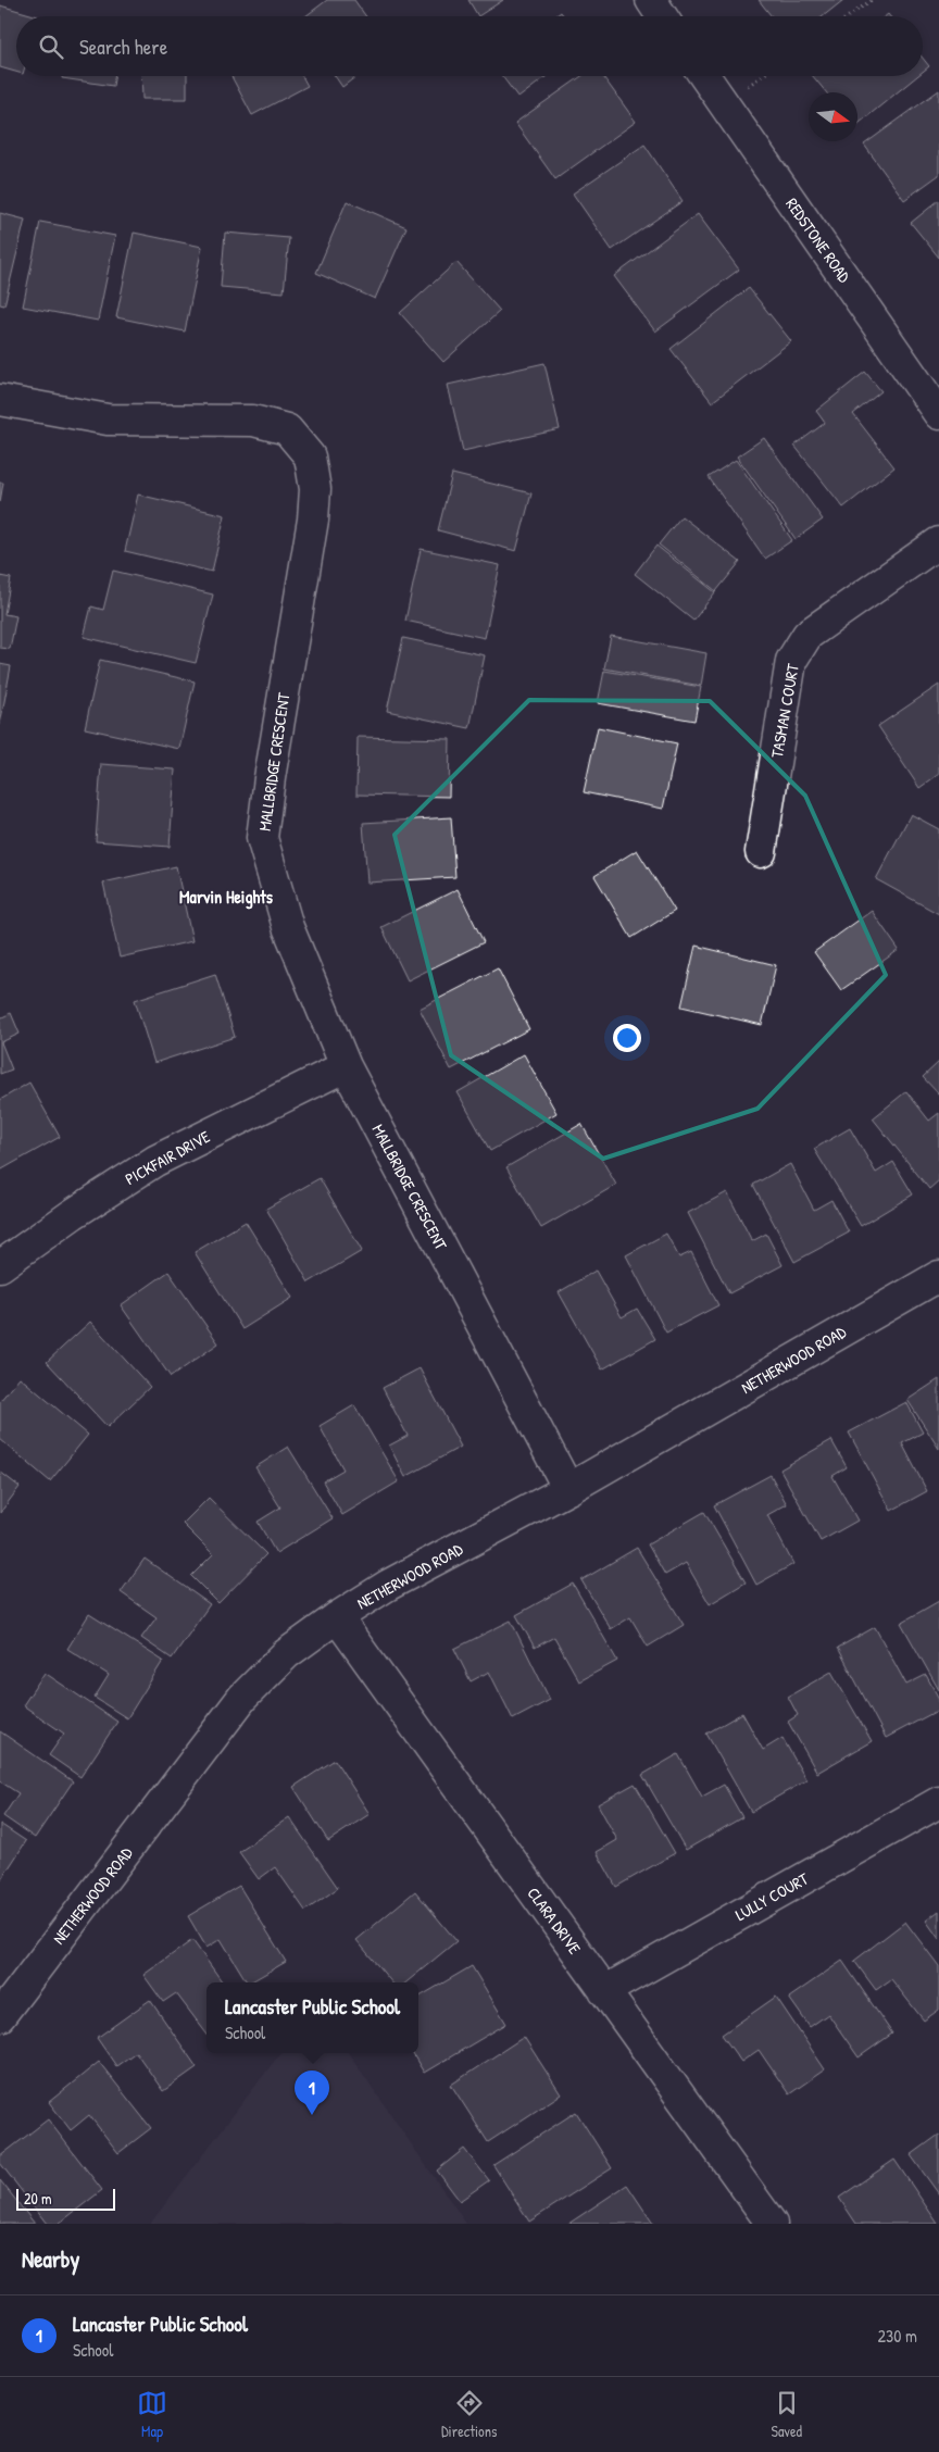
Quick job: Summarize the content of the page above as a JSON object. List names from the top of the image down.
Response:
{
  "streets": {
    "street": [
      "REDSTONE ROAD",
      "TASMAN COURT",
      "MALLBRIDGE CRESCENT",
      "PICKFAIR DRIVE",
      "NETHERWOOD ROAD",
      "LULLY COURT",
      "CLARA DRIVE"
    ]
  },
  "crossings": [
    ["MALLBRIDGE CRESCENT", "PICKFAIR DRIVE"],
    ["MALLBRIDGE CRESCENT", "NETHERWOOD ROAD"],
    ["NETHERWOOD ROAD", "CLARA DRIVE"],
    ["LULLY COURT", "CLARA DRIVE"]
  ],
  "districts": ["Marvin Heights"],
  "scale_bar": "20 m",
  "north": "right",
  "page": {
    "search": "Search here",
    "popup": ["Lancaster Public School", "School"],
    "pins": "1",
    "scale": "20 m",
    "heading": "Nearby",
    "list": [
      {
        "mark": "1",
        "name": "Lancaster Public School",
        "note": "School",
        "value": "230 m"
      }
    ],
    "nav": ["Map", "Directions", "Saved"]
  }
}
